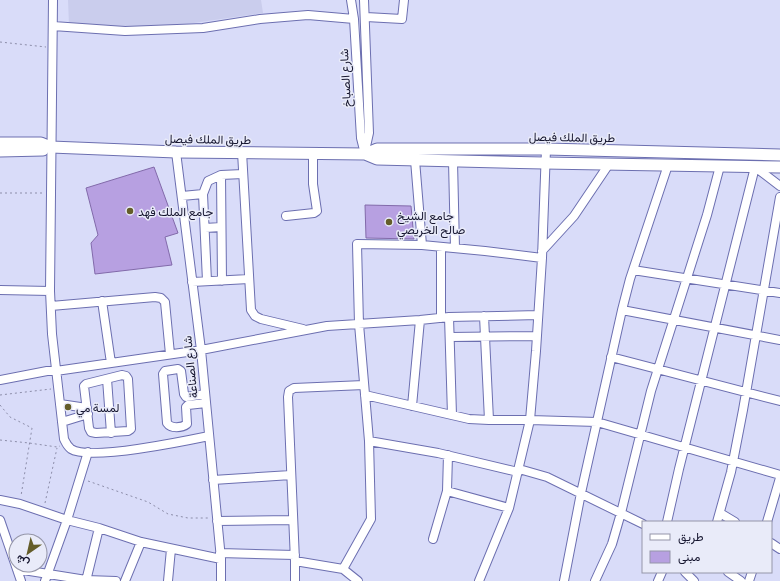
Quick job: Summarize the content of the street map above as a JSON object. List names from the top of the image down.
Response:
{
  "streets": {
    "main road": ["طريق الملك فيصل"],
    "street": ["شارع الصباخ", "شارع الصناعة"]
  },
  "crossings": [
    ["شارع الصباخ", "طريق الملك فيصل"],
    ["طريق الملك فيصل", "شارع الصناعة"]
  ],
  "places": ["جامع الملك فهد", "جامع الشيخ صالح الخريصي", "لمسة مي"],
  "legend": ["طريق", "مبنى"],
  "north": "bottom left"
}
